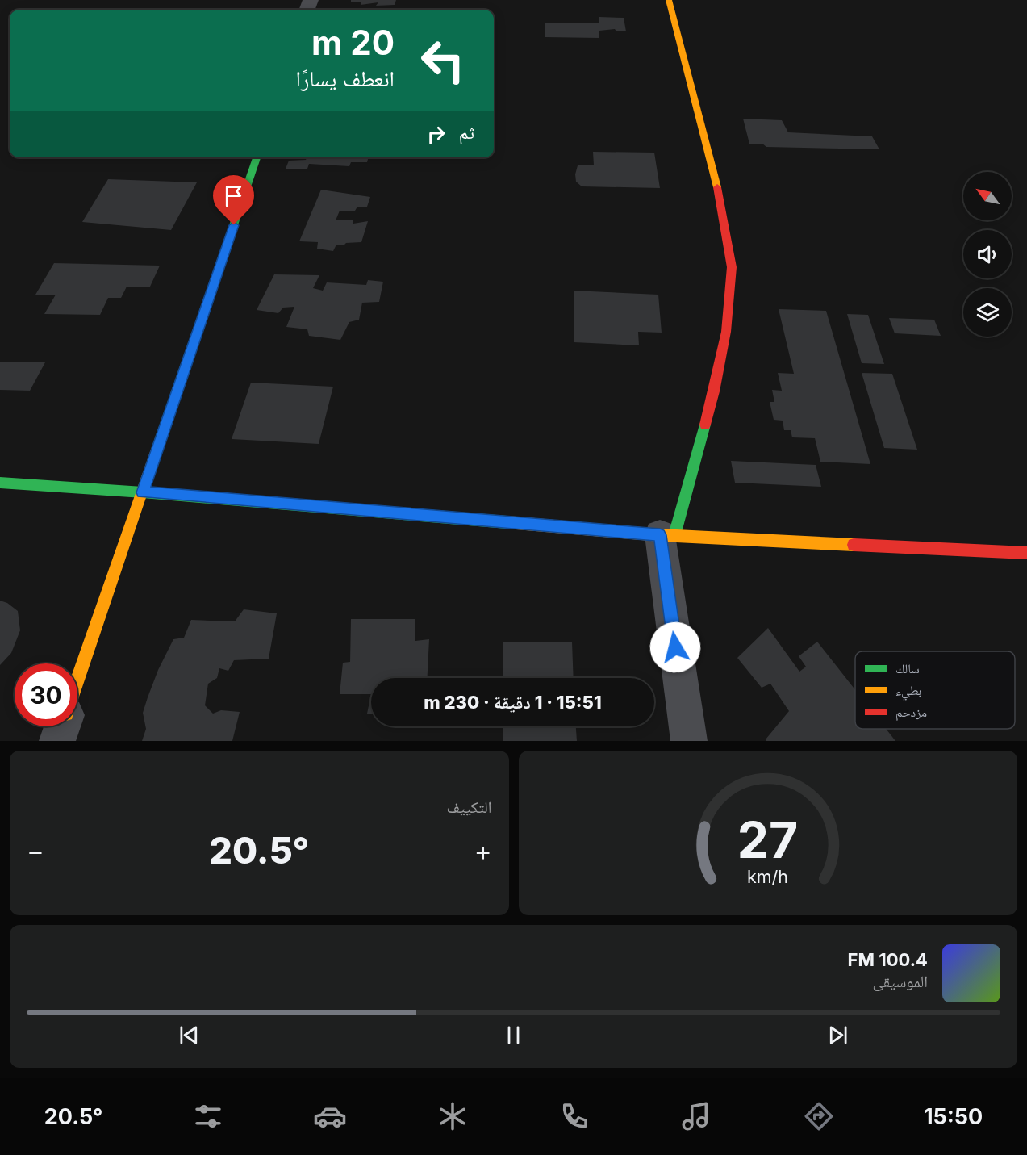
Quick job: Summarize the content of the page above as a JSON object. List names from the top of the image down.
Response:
{
  "legend": ["سالك", "بطيء", "مزدحم"],
  "north": "top left",
  "page": {
    "turn": ["20 m", "انعطف يسارًا"],
    "then": "ثم",
    "limit": "30",
    "trip": "15:51 · 1 دقيقة · 230 m",
    "tile": "التكييف",
    "heat": ["−", "20.5°", "+"],
    "song": ["100.4 FM", "الموسيقى"],
    "tabs": ["15:50", "20.5°"],
    "gauge": ["27", "km/h"]
  }
}
